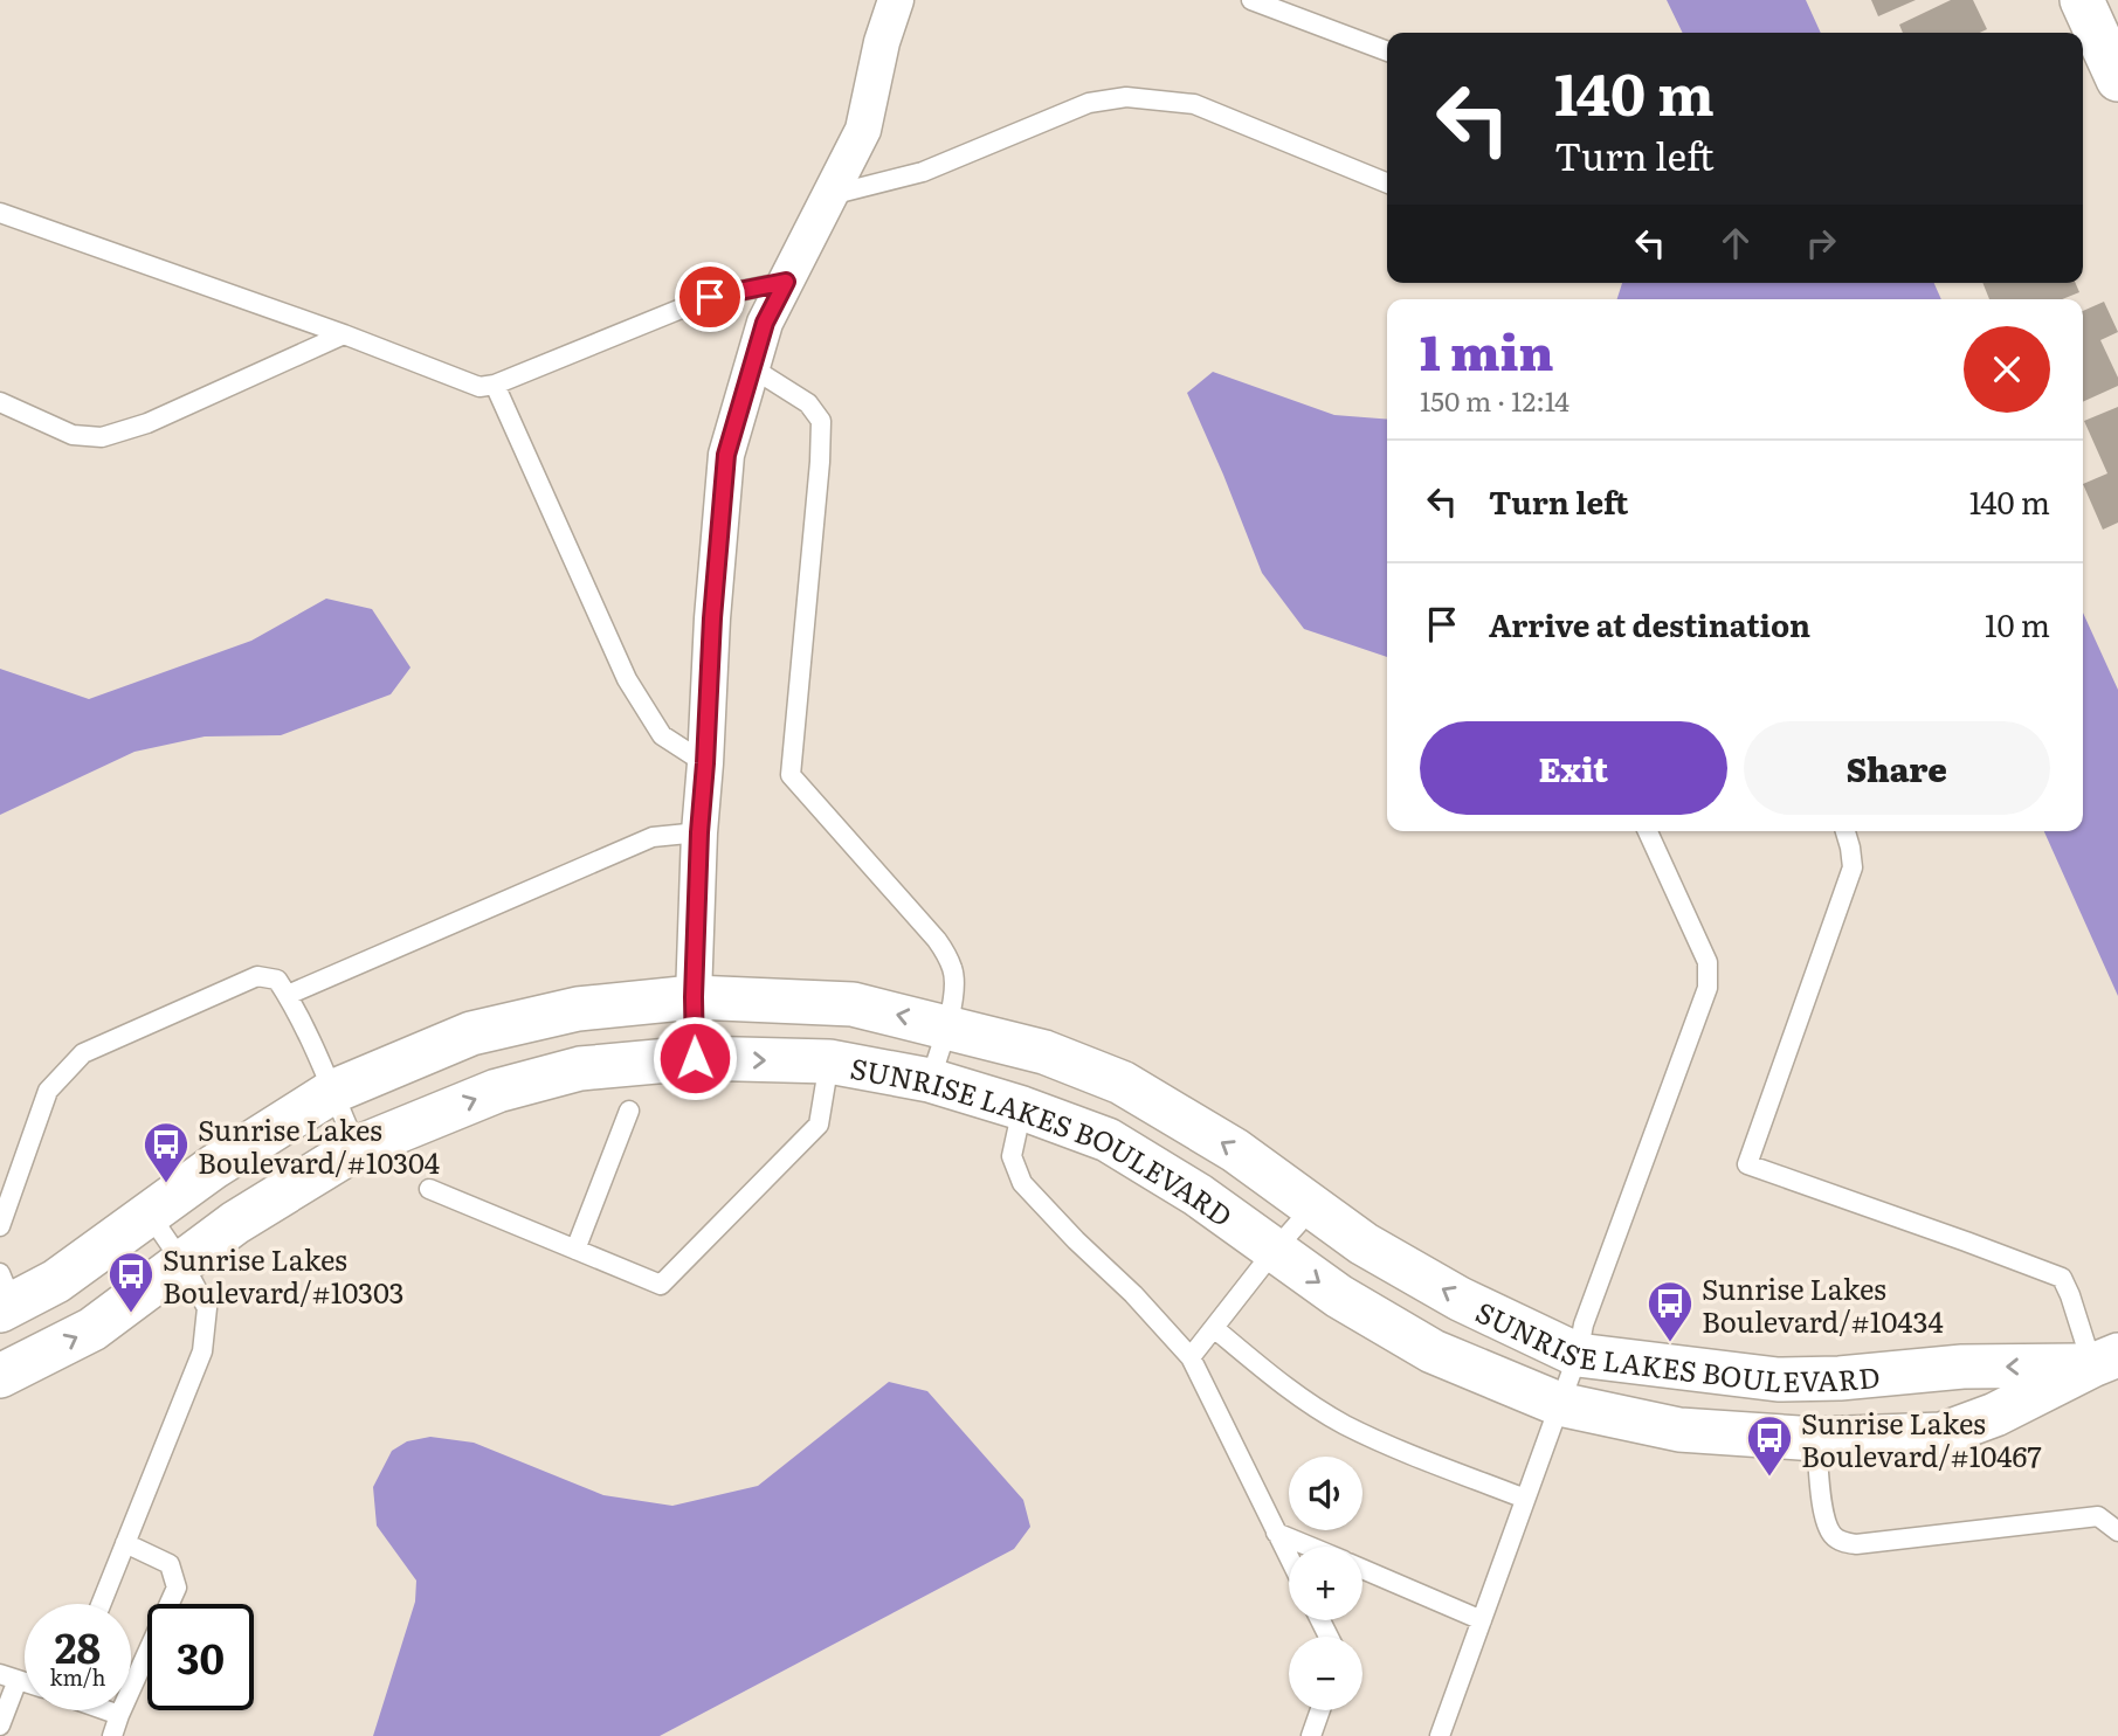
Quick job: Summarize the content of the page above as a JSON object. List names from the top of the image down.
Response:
{
  "streets": {
    "street": ["SUNRISE LAKES BOULEVARD"]
  },
  "places": {
    "bus stop": [
      "Sunrise Lakes Boulevard/#10304",
      "Sunrise Lakes Boulevard/#10303",
      "Sunrise Lakes Boulevard/#10434",
      "Sunrise Lakes Boulevard/#10467"
    ]
  },
  "page": {
    "turn": ["140 m", "Turn left"],
    "heading": ["1 min", "150 m · 12:14"],
    "list": [
      {
        "name": "Turn left",
        "value": "140 m"
      },
      {
        "name": "Arrive at destination",
        "value": "10 m"
      }
    ],
    "buttons": ["Exit", "Share"],
    "map_buttons": ["+", "−"],
    "speed": "28 km/h",
    "limit": "30"
  }
}
